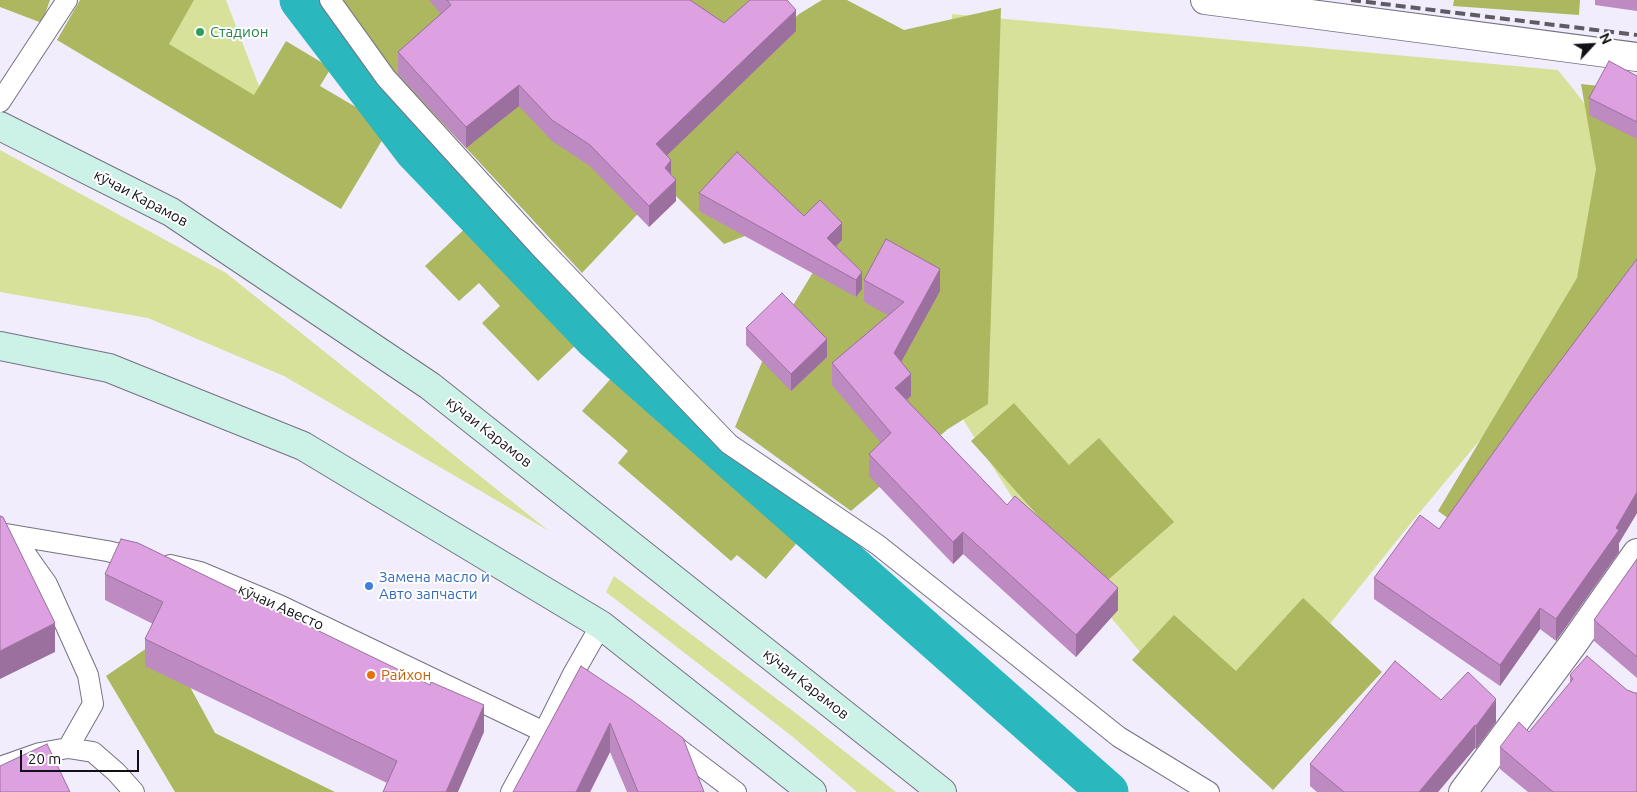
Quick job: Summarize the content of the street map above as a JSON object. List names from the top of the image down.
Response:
{
  "streets": {
    "main road": ["кӯчаи Карамов"],
    "lane": ["кӯчаи Авесто"]
  },
  "places": ["Стадион", "Замена масло и Авто запчасти", "Райхон"],
  "scale_bar": "20 m",
  "north": "top right"
}
